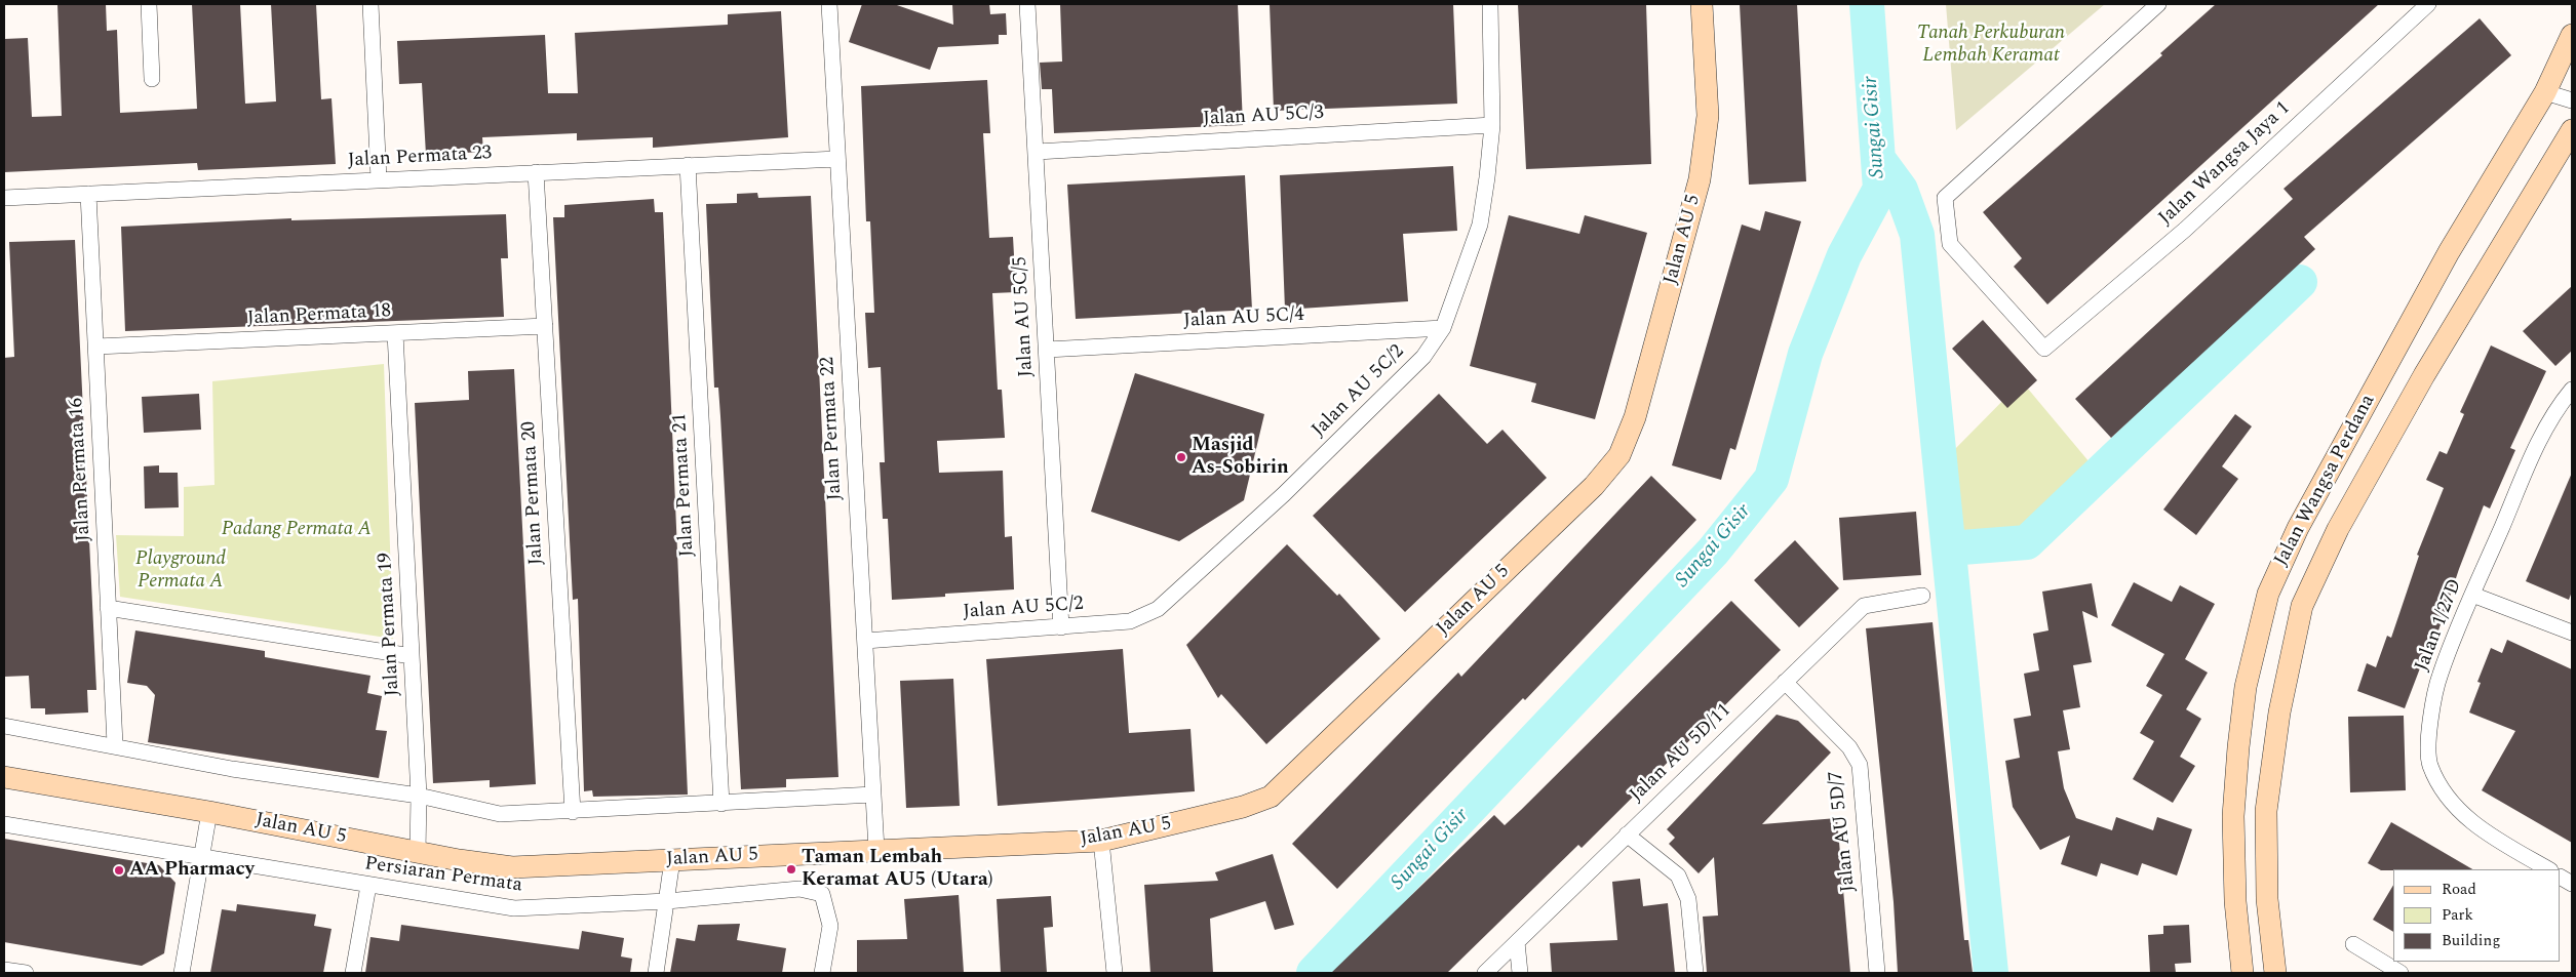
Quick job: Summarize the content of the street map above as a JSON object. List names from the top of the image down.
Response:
{
  "streets": {
    "main road": ["Jalan AU 5", "Jalan Wangsa Perdana"],
    "street": [
      "Jalan AU 5C/3",
      "Jalan Permata 23",
      "Jalan Wangsa Jaya 1",
      "Jalan Permata 18",
      "Jalan AU 5C/5",
      "Jalan AU 5C/4",
      "Jalan AU 5C/2",
      "Jalan Permata 22",
      "Jalan Permata 16",
      "Jalan Permata 21",
      "Jalan Permata 20",
      "Jalan Permata 19",
      "Jalan 1/27D",
      "Jalan AU 5D/11",
      "Jalan AU 5D/7",
      "Persiaran Permata"
    ]
  },
  "crossings": [
    ["Jalan AU 5C/3", "Jalan AU 5C/5"],
    ["Jalan AU 5C/3", "Jalan AU 5C/2"],
    ["Jalan Permata 23", "Jalan Permata 22"],
    ["Jalan Permata 23", "Jalan Permata 16"],
    ["Jalan Permata 23", "Jalan Permata 21"],
    ["Jalan Permata 23", "Jalan Permata 20"],
    ["Jalan AU 5", "Jalan Permata 22"],
    ["Jalan AU 5", "Jalan Permata 19"],
    ["Jalan Permata 18", "Jalan Permata 16"],
    ["Jalan Permata 18", "Jalan Permata 20"],
    ["Jalan Permata 18", "Jalan Permata 19"],
    ["Jalan AU 5C/5", "Jalan AU 5C/4"],
    ["Jalan AU 5C/5", "Jalan AU 5C/2"],
    ["Jalan AU 5C/4", "Jalan AU 5C/2"],
    ["Jalan AU 5C/2", "Jalan Permata 22"],
    ["Jalan AU 5D/11", "Jalan AU 5D/7"]
  ],
  "water": ["Sungai Gisir"],
  "parks": ["Tanah Perkuburan Lembah Keramat", "Padang Permata A", "Playground Permata A"],
  "places": ["Masjid As-Sobirin", "Taman Lembah Keramat AU5 (Utara)", "AA Pharmacy"],
  "legend": ["Road", "Park", "Building"]
}
